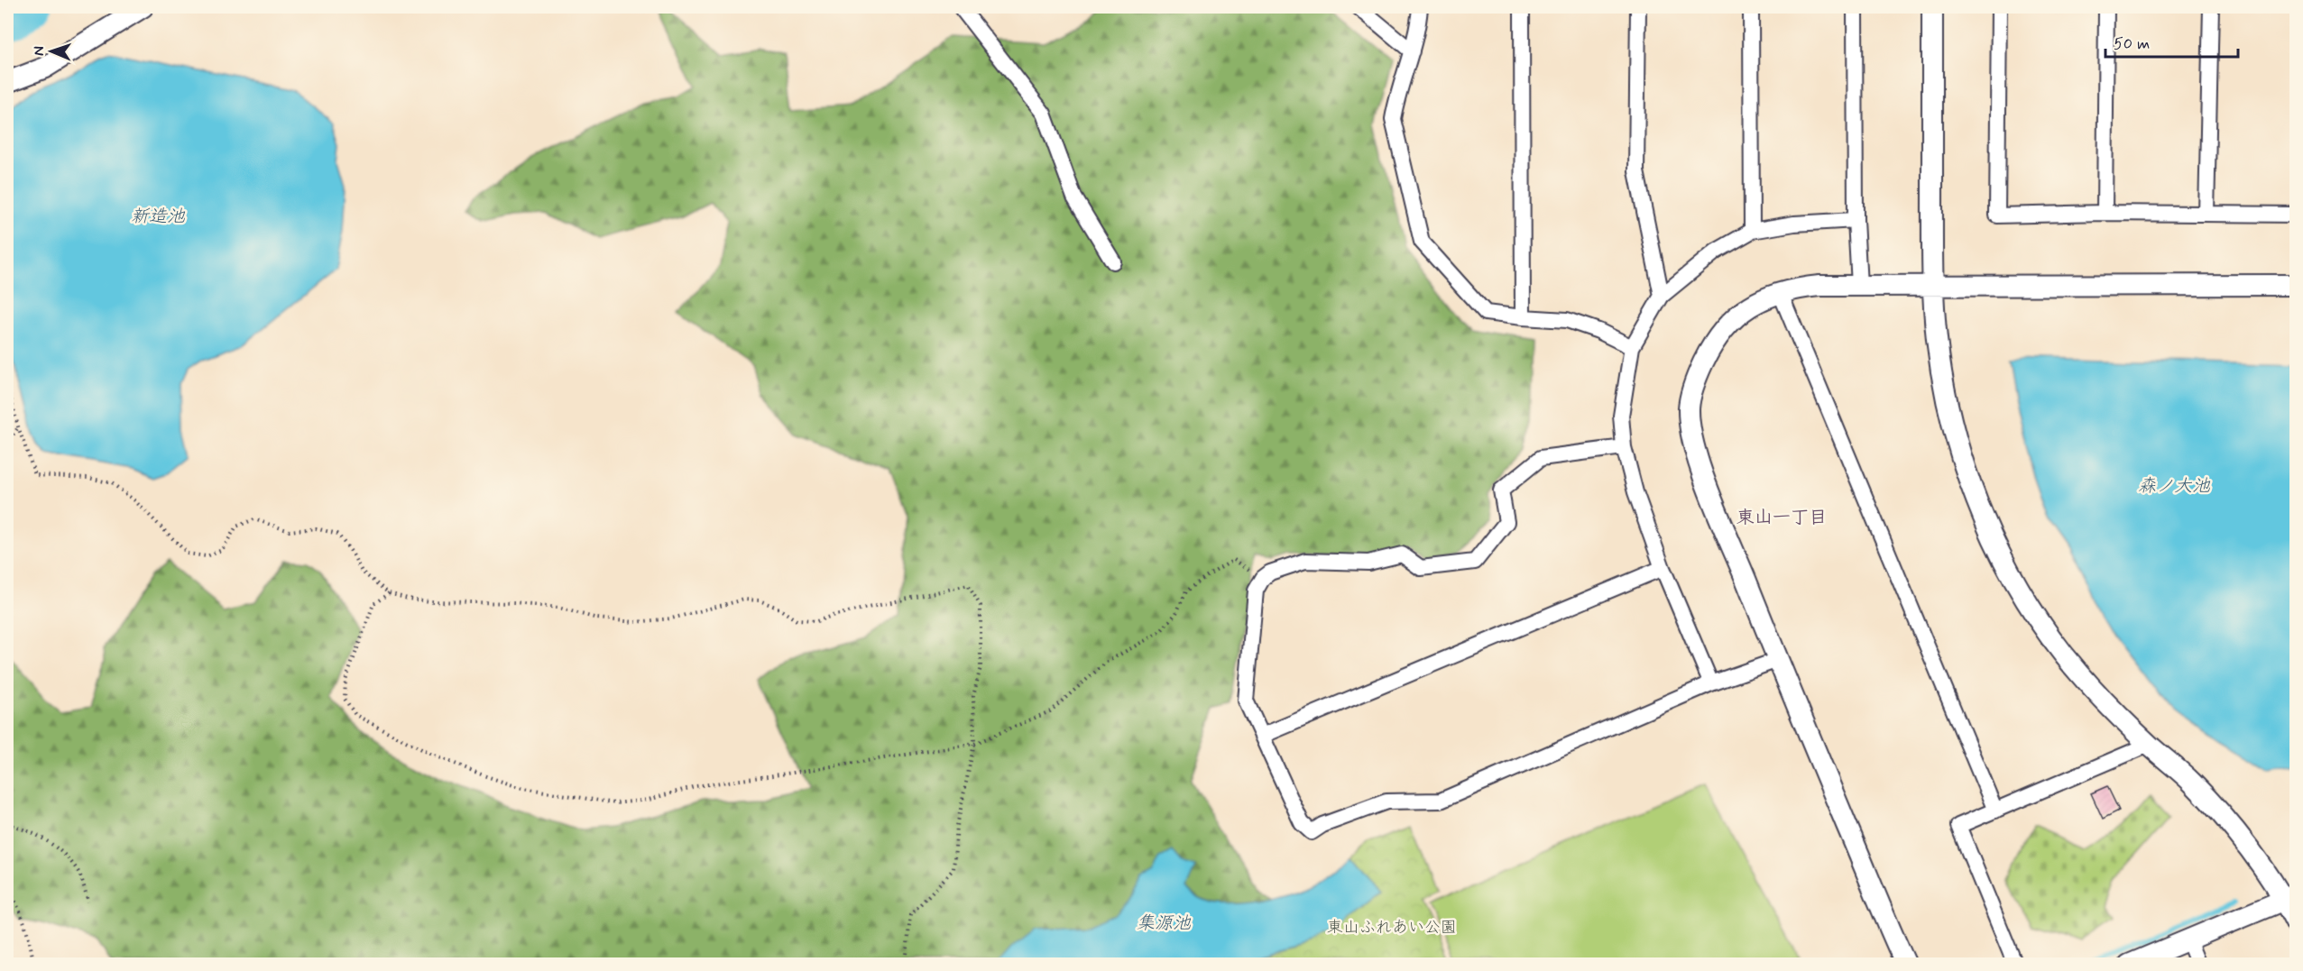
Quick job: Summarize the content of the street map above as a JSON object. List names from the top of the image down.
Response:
{
  "districts": ["東山一丁目"],
  "water": ["新造池", "森ノ大池", "集源池"],
  "parks": ["東山ふれあい公園"],
  "scale_bar": "50 m",
  "north": "left"
}
